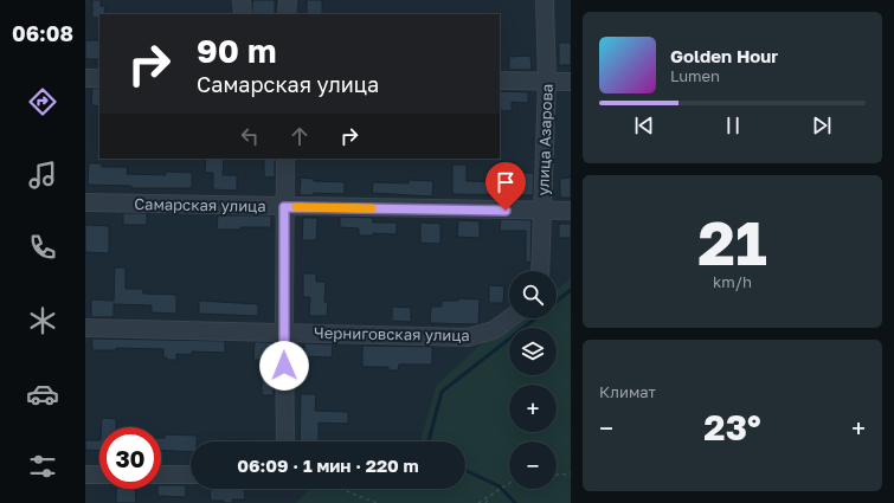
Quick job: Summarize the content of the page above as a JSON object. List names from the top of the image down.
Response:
{
  "streets": {
    "street": ["улица Азарова", "Самарская улица", "Черниговская улица"]
  },
  "crossings": [
    ["улица Азарова", "Самарская улица"]
  ],
  "page": {
    "tabs": "06:08",
    "turn": ["90 m", "Самарская улица"],
    "song": ["Golden Hour", "Lumen"],
    "tile": [
      ["21", "km/h"],
      "Климат"
    ],
    "map_buttons": ["+", "−"],
    "heat": ["−", "23°", "+"],
    "limit": "30",
    "trip": "06:09 · 1 мин · 220 m"
  }
}
